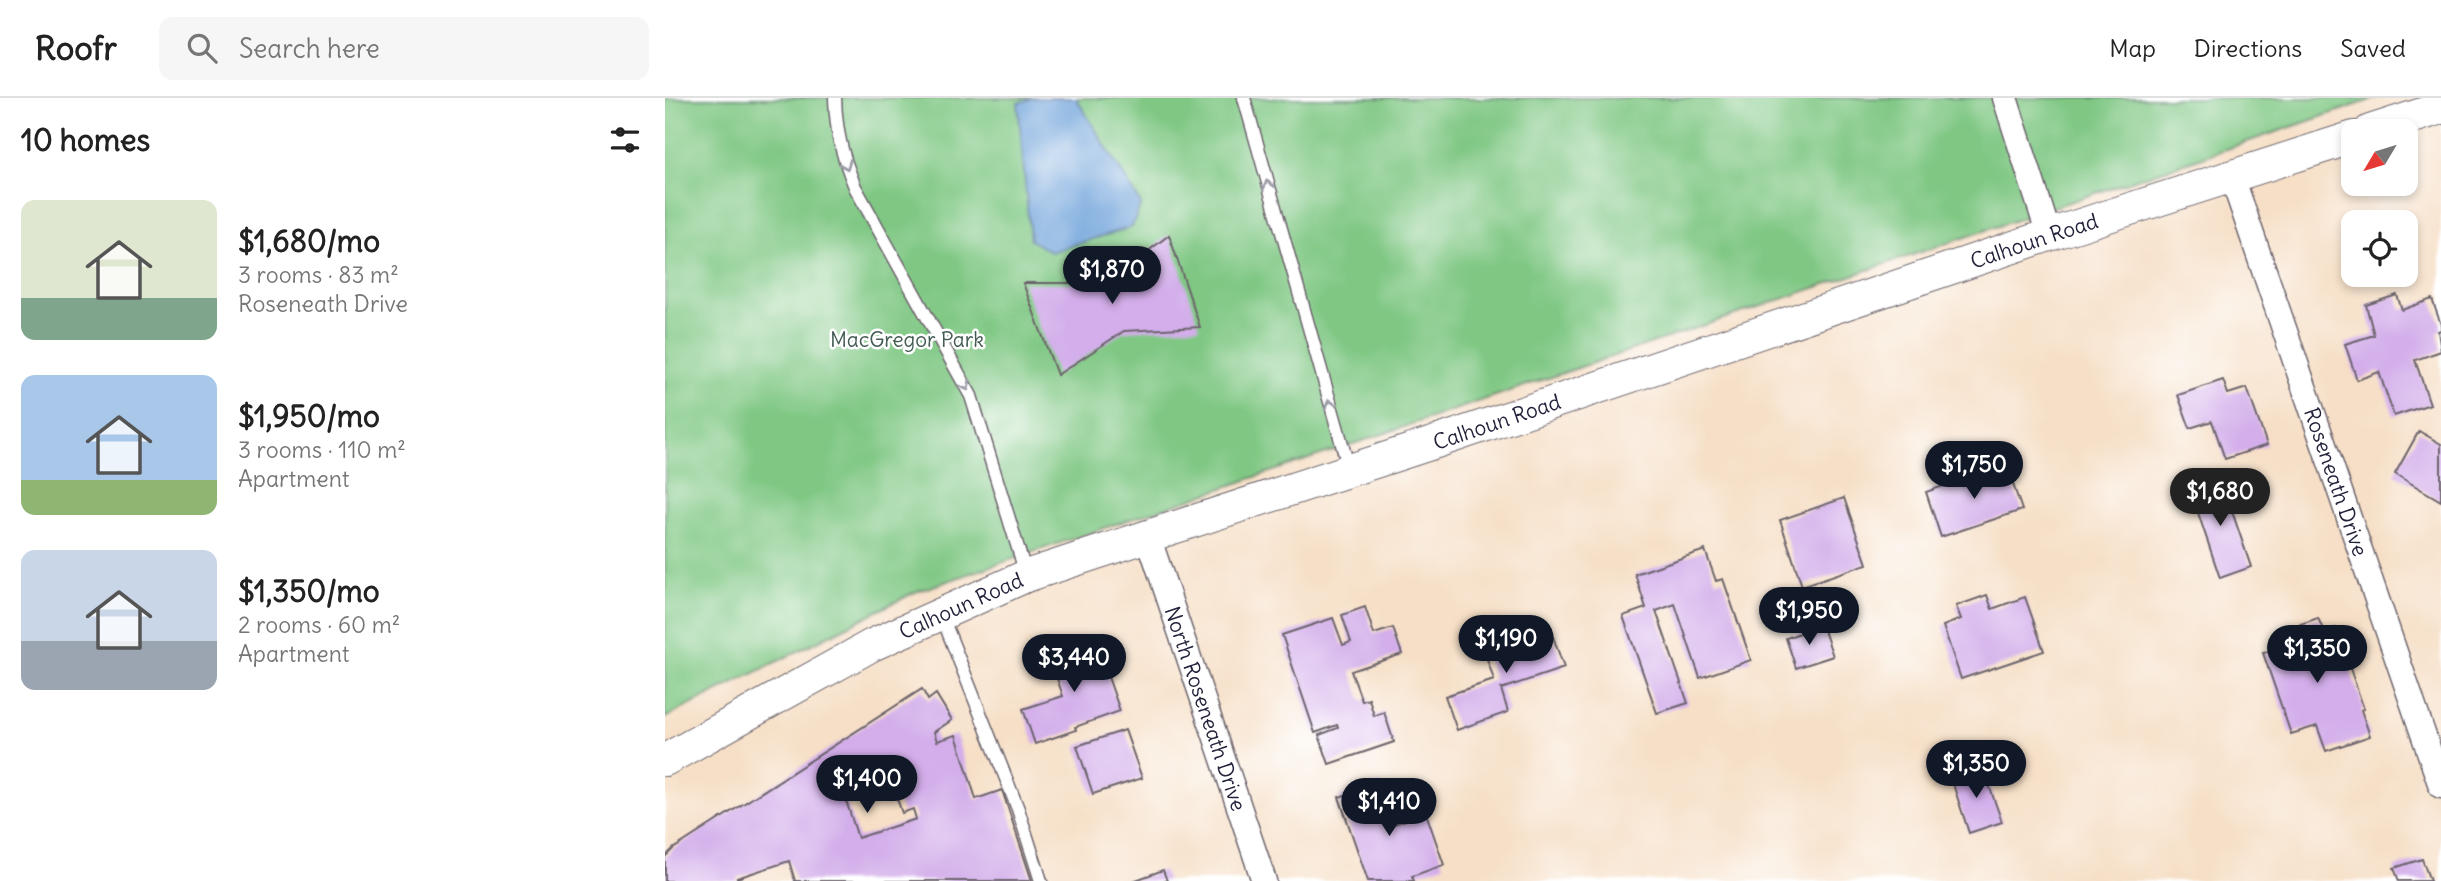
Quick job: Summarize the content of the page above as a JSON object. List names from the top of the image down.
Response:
{
  "streets": {
    "street": ["Calhoun Road", "Roseneath Drive", "North Roseneath Drive"]
  },
  "crossings": [
    ["Calhoun Road", "Roseneath Drive"],
    ["Calhoun Road", "North Roseneath Drive"]
  ],
  "parks": ["MacGregor Park"],
  "north": "bottom left",
  "page": {
    "header": "Roofr",
    "search": "Search here",
    "nav": ["Map", "Directions", "Saved"],
    "heading": "10 homes",
    "list": [
      {
        "name": "$1,680/mo",
        "note": "3 rooms · 83 m² · Roseneath Drive"
      },
      {
        "name": "$1,950/mo",
        "note": "3 rooms · 110 m² · Apartment"
      },
      {
        "name": "$1,350/mo",
        "note": "2 rooms · 60 m² · Apartment"
      }
    ],
    "price": [
      "$1,870",
      "$1,750",
      "$1,680",
      "$1,950",
      "$1,190",
      "$1,350",
      "$3,440",
      "$1,350",
      "$1,400",
      "$1,410"
    ]
  }
}
